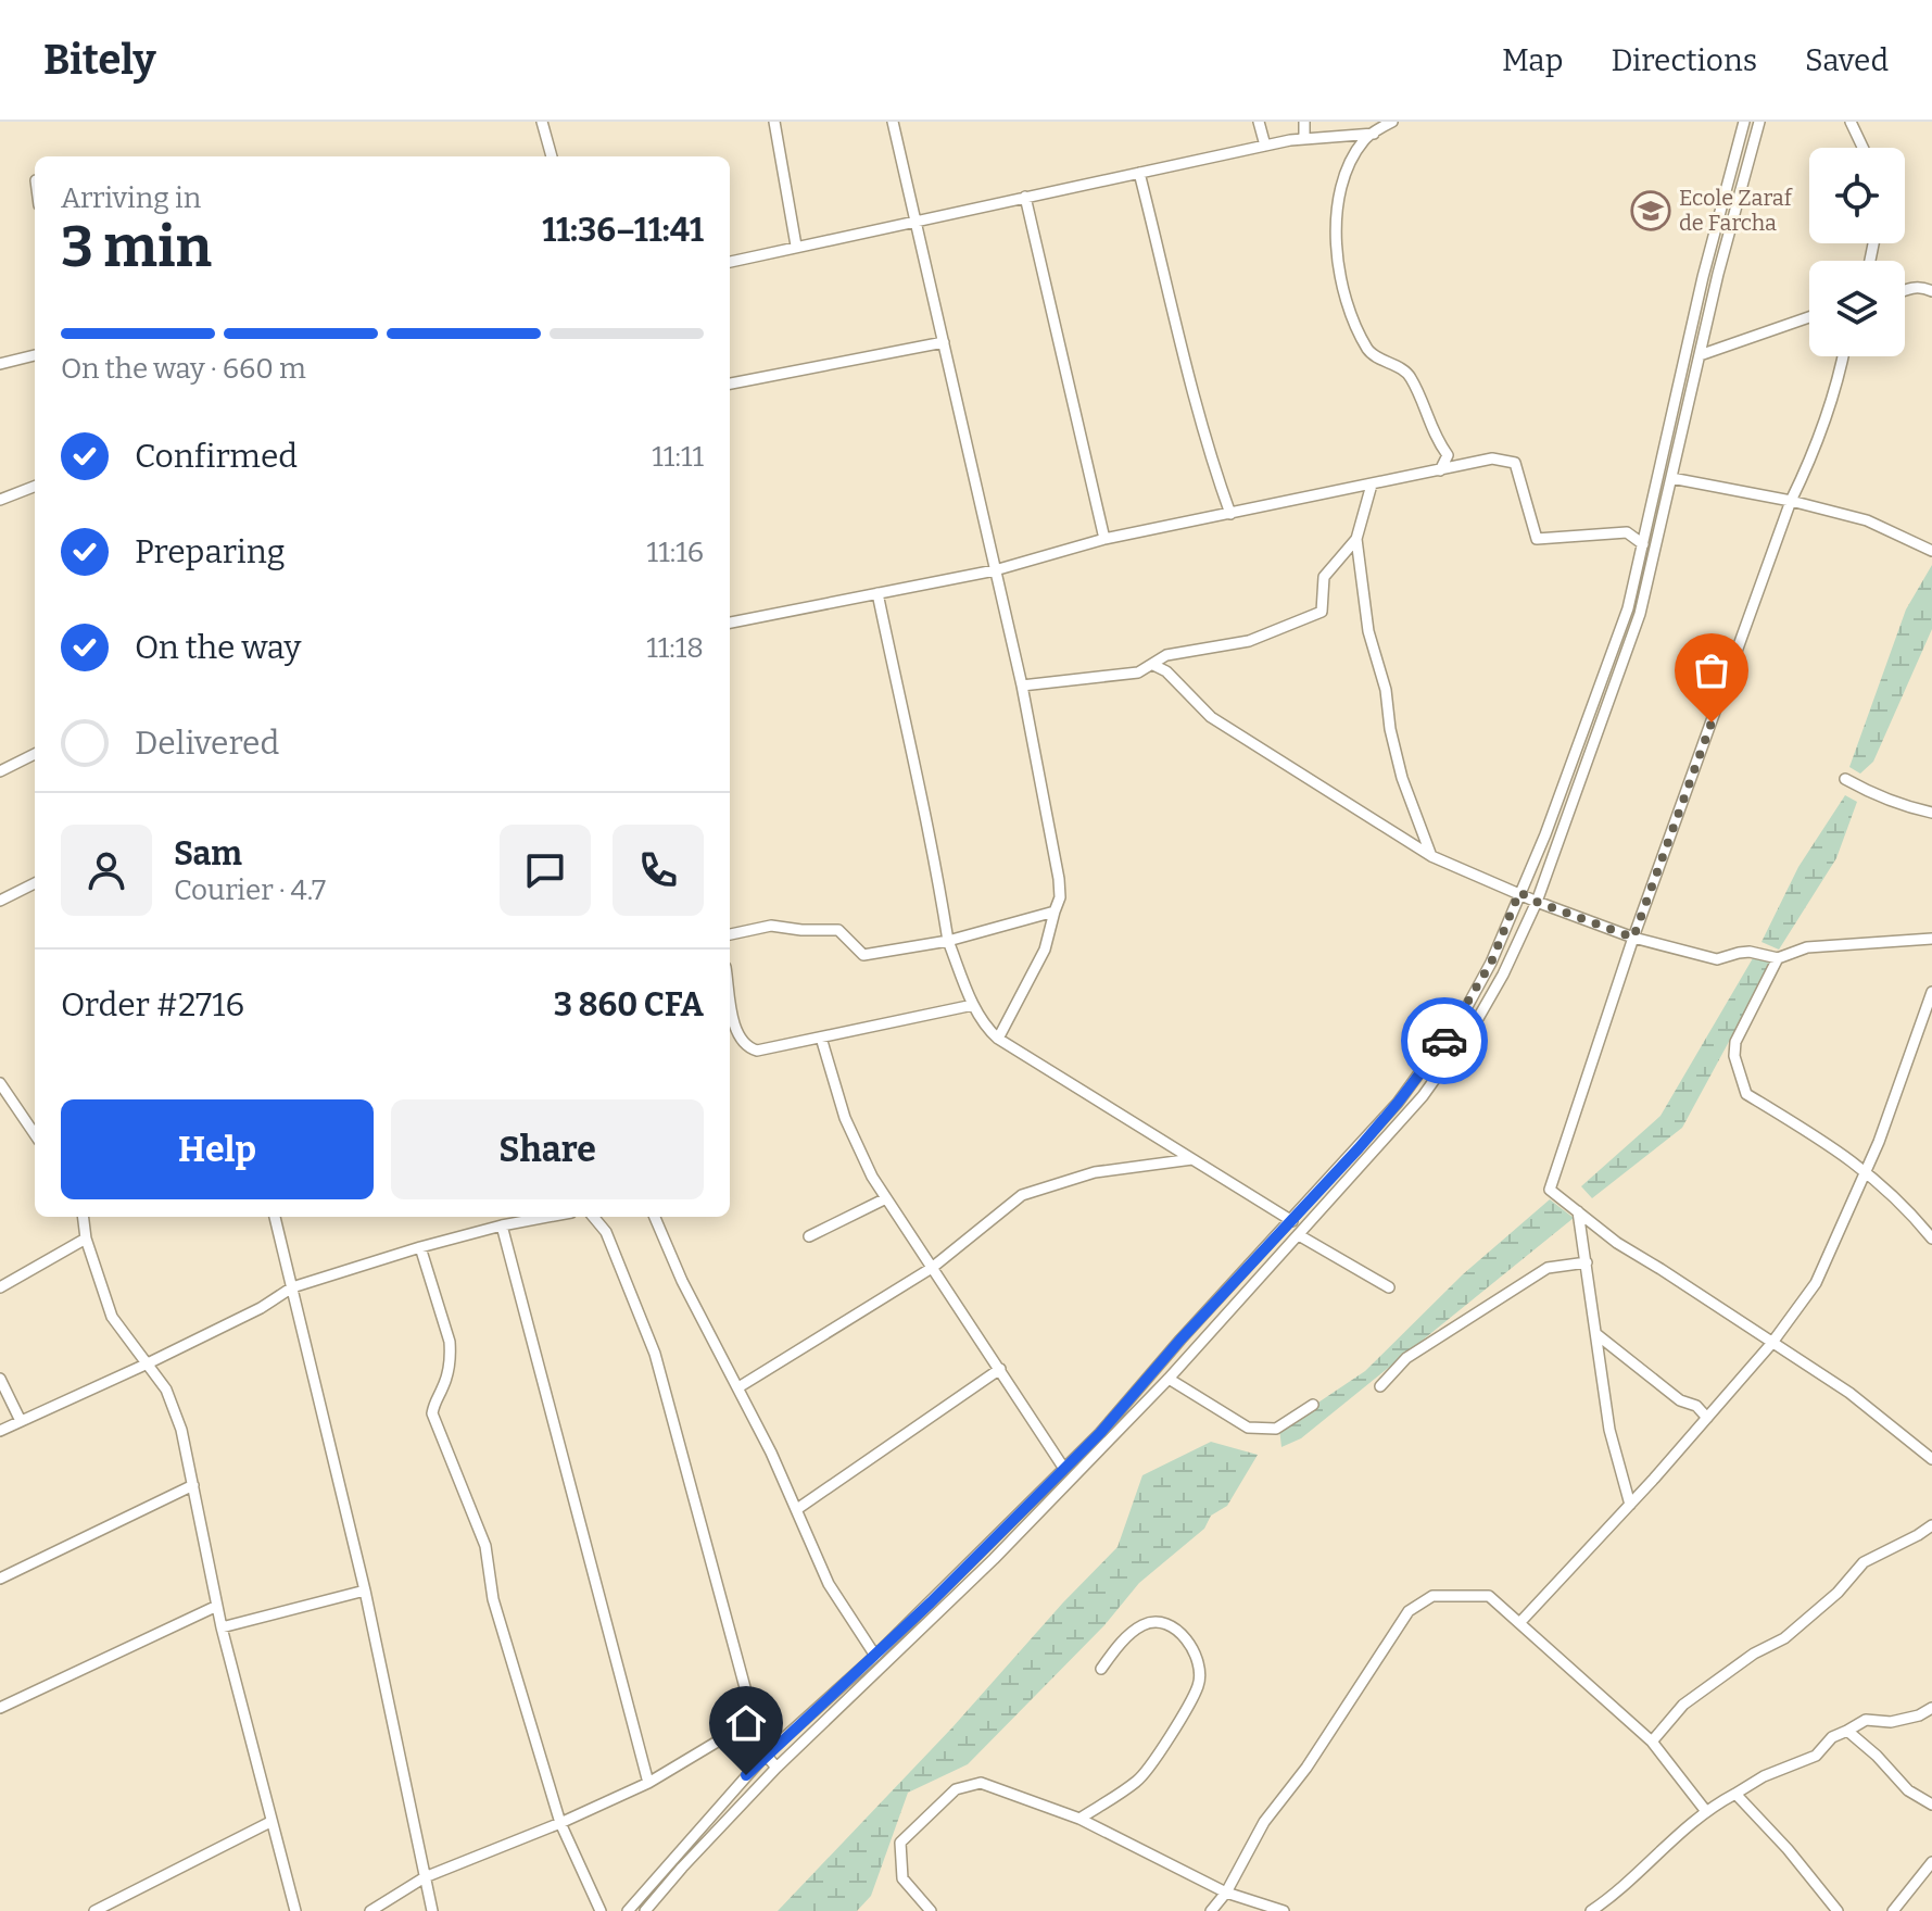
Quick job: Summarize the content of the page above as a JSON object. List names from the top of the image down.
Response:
{
  "places": {
    "school or university": ["Ecole Zaraf de Farcha"]
  },
  "page": {
    "header": "Bitely",
    "nav": ["Map", "Directions", "Saved"],
    "heading": ["3 min", "Arriving in", "11:36–11:41"],
    "panel": [
      "Sam",
      "Courier · 4.7",
      "Order #2716",
      "3 860 CFA"
    ],
    "bar": "On the way · 660 m",
    "list": [
      ["Confirmed", "11:11"],
      ["Preparing", "11:16"],
      ["On the way", "11:18"],
      "Delivered"
    ],
    "buttons": ["Help", "Share"]
  }
}
